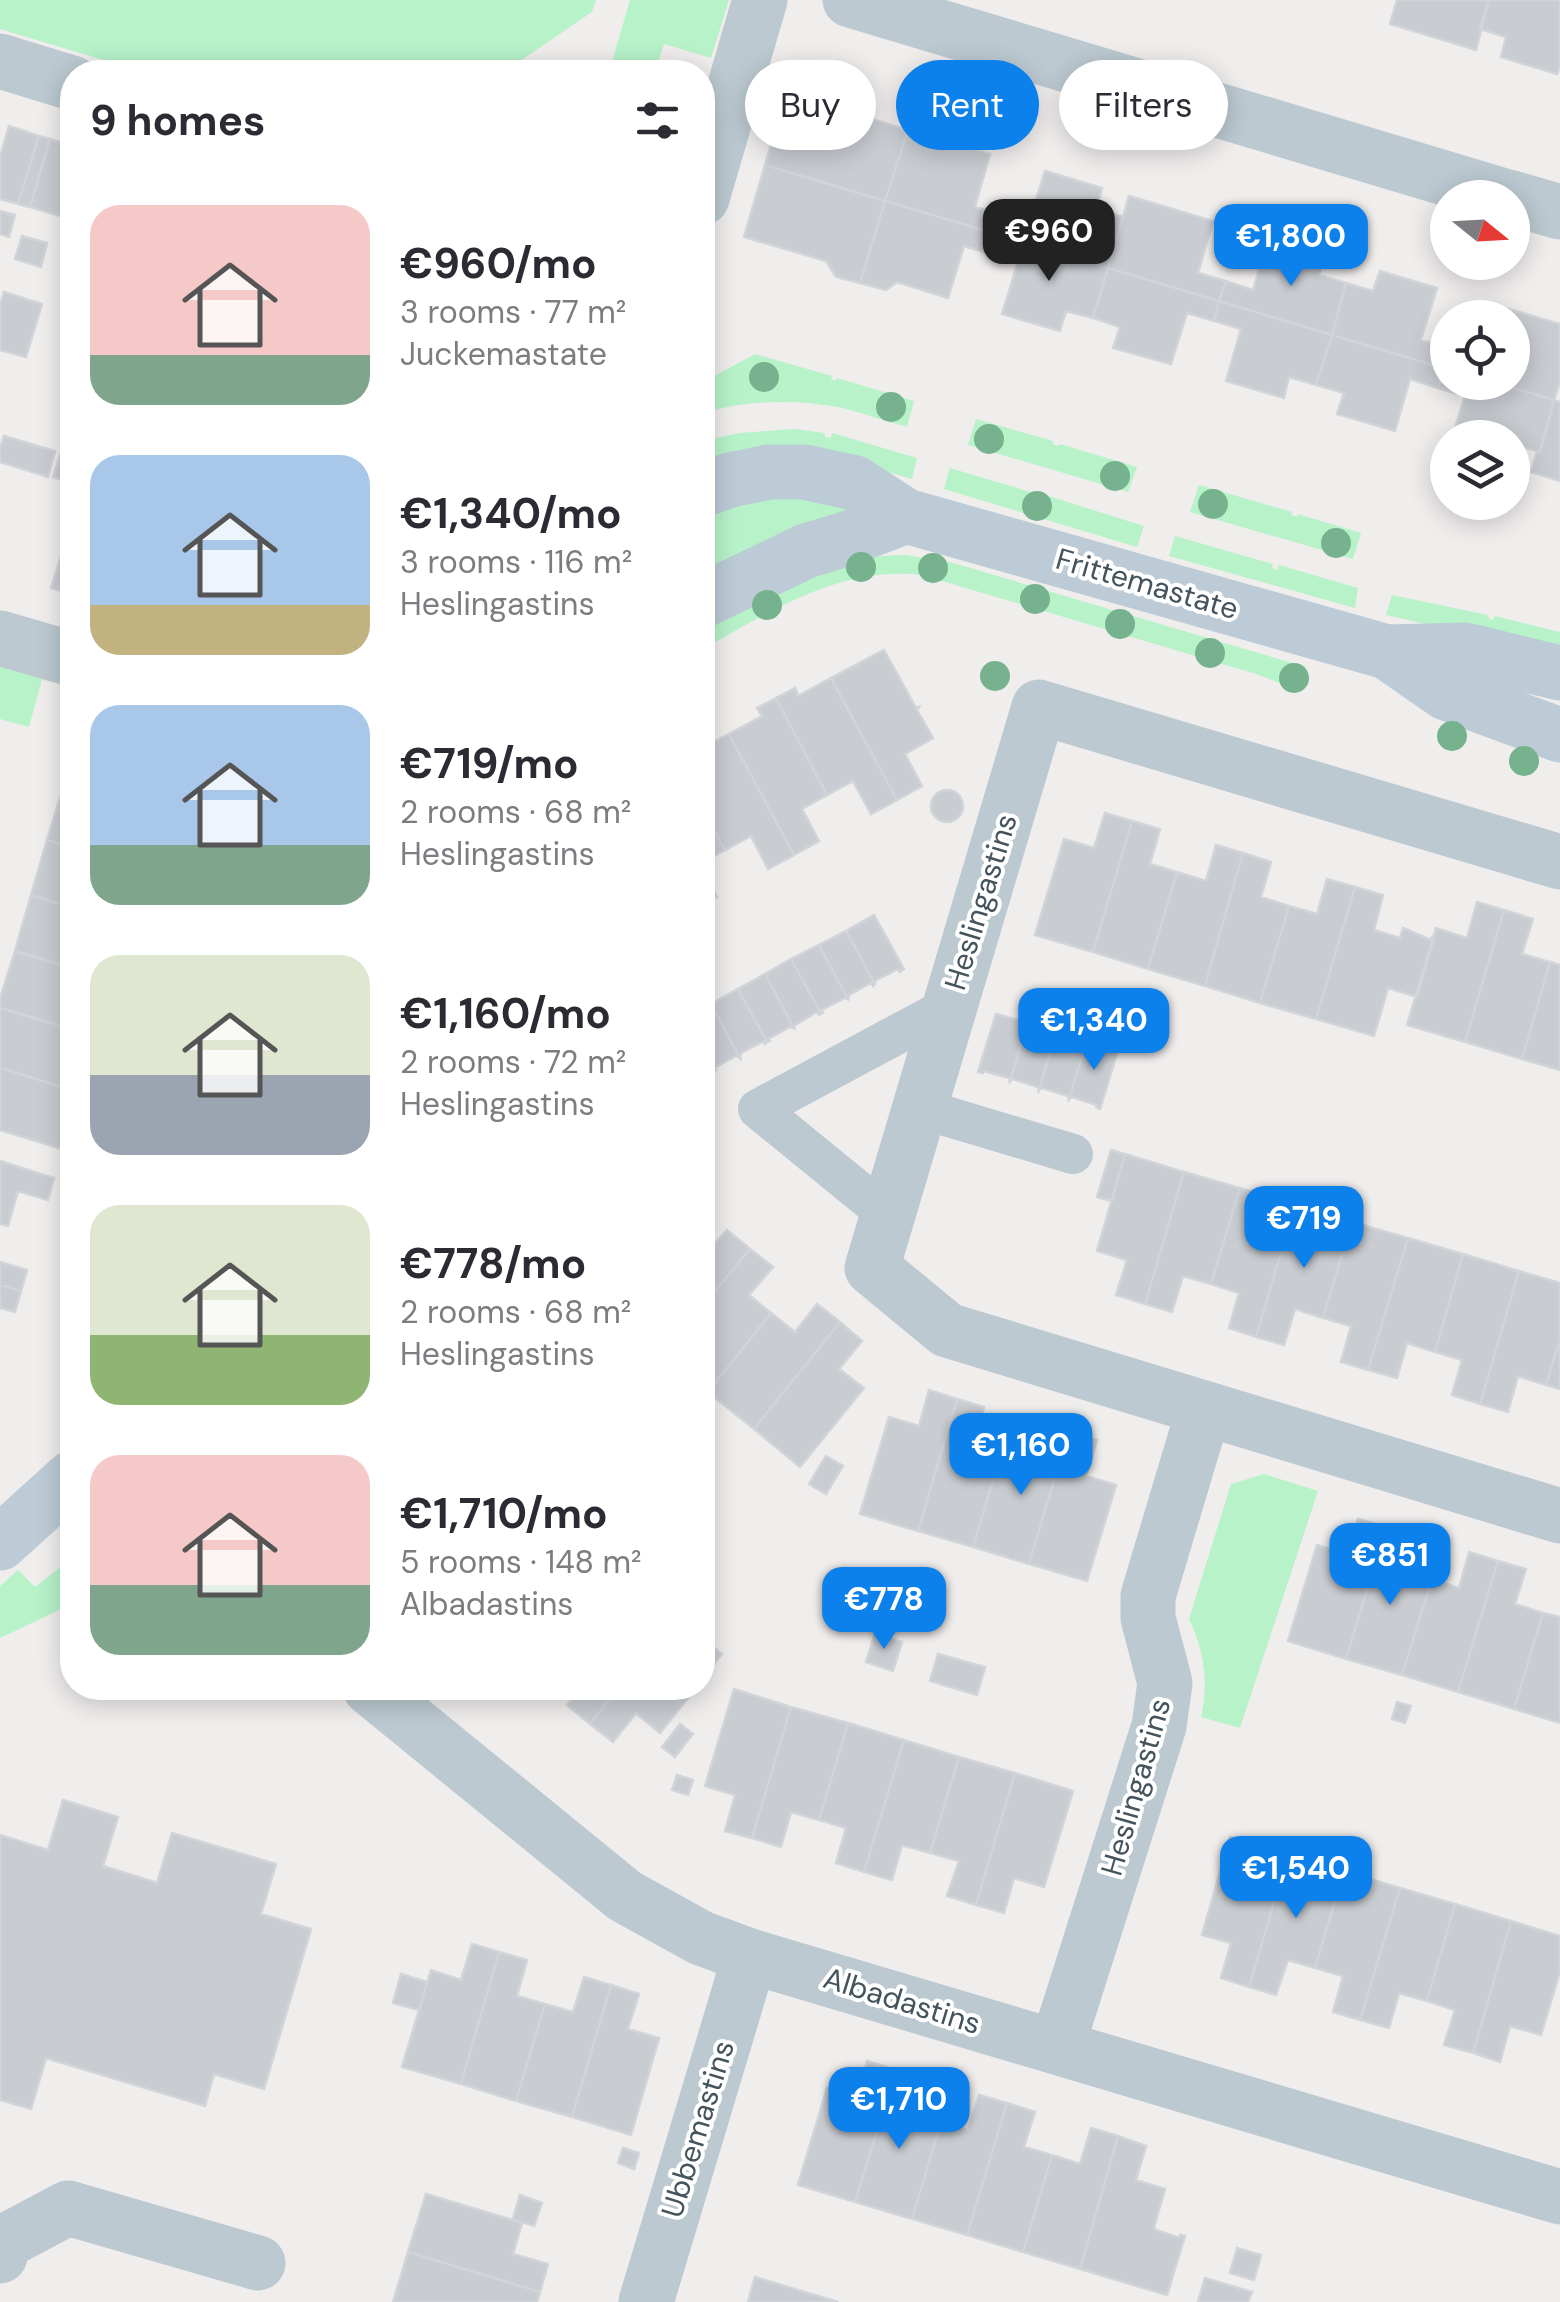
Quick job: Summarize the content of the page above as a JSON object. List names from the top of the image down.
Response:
{
  "streets": {
    "street": [
      "Frittemastate",
      "Heslingastins",
      "Albadastins",
      "Ubbemastins"
    ]
  },
  "crossings": [
    ["Heslingastins", "Albadastins"],
    ["Albadastins", "Ubbemastins"]
  ],
  "north": "right",
  "page": {
    "chip": ["Buy", "Rent", "Filters"],
    "heading": "9 homes",
    "list": [
      {
        "name": "€960/mo",
        "note": "3 rooms · 77 m² · Juckemastate"
      },
      {
        "name": "€1,340/mo",
        "note": "3 rooms · 116 m² · Heslingastins"
      },
      {
        "name": "€719/mo",
        "note": "2 rooms · 68 m² · Heslingastins"
      },
      {
        "name": "€1,160/mo",
        "note": "2 rooms · 72 m² · Heslingastins"
      },
      {
        "name": "€778/mo",
        "note": "2 rooms · 68 m² · Heslingastins"
      },
      {
        "name": "€1,710/mo",
        "note": "5 rooms · 148 m² · Albadastins"
      }
    ],
    "price": [
      "€960",
      "€1,800",
      "€1,340",
      "€719",
      "€1,160",
      "€851",
      "€778",
      "€1,540",
      "€1,710"
    ]
  }
}
